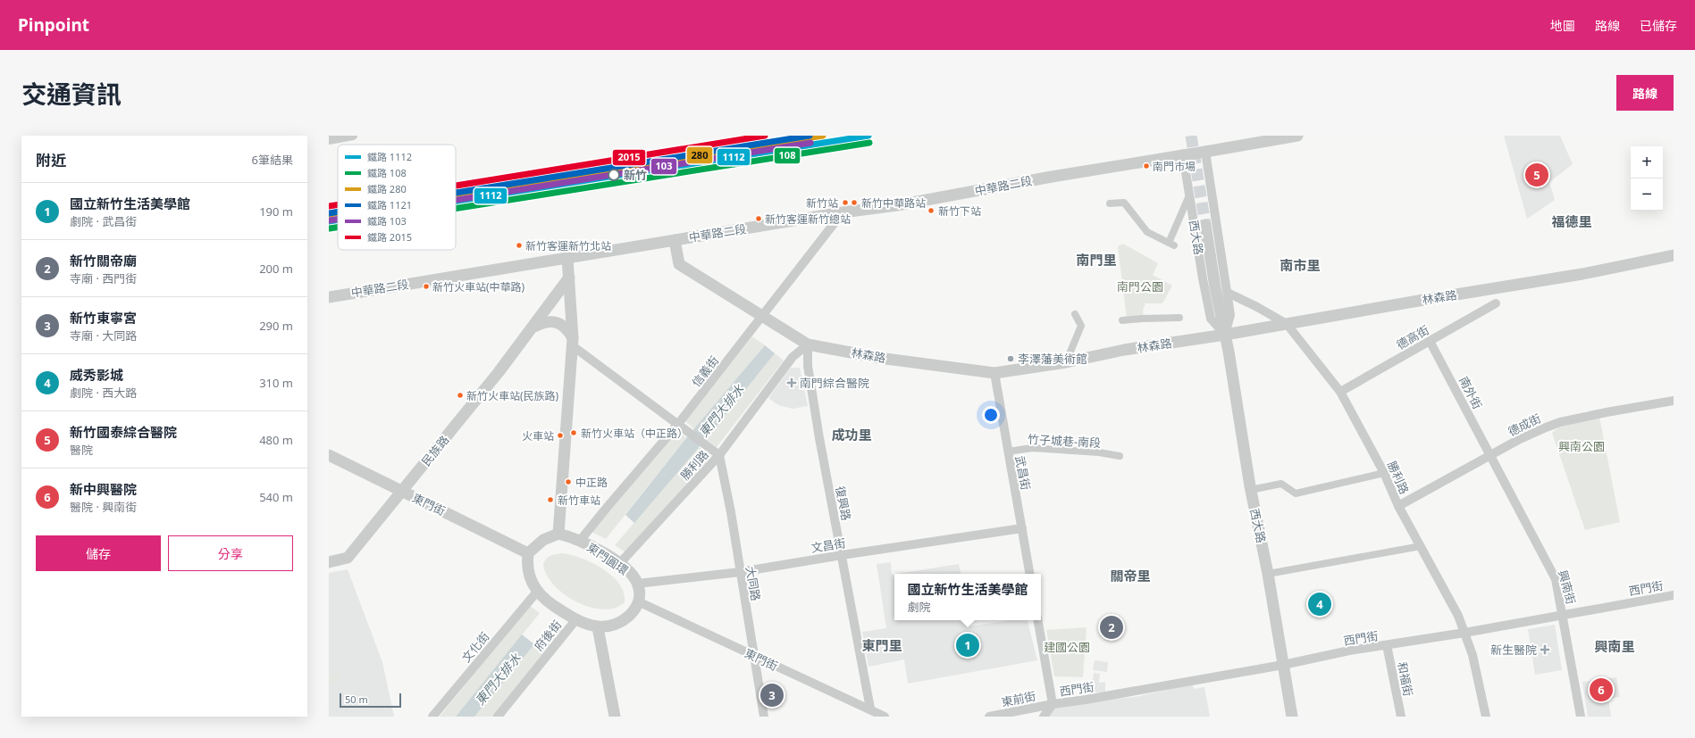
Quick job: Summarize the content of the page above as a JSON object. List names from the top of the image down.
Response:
{
  "streets": {
    "street": [
      "中華路二段",
      "西大路",
      "林森路",
      "德高街",
      "信義街",
      "南外街",
      "德成街",
      "竹子城巷-南段",
      "民族路",
      "勝利路",
      "武昌街",
      "復興路",
      "東門街",
      "文昌街",
      "東門圓環",
      "大同路",
      "興南街",
      "西門街",
      "府後街",
      "文化街",
      "和福街",
      "東前街"
    ]
  },
  "crossings": [
    ["中華路二段", "西大路"],
    ["中華路二段", "林森路"],
    ["中華路二段", "信義街"],
    ["西大路", "林森路"],
    ["西大路", "勝利路"],
    ["西大路", "西門街"],
    ["林森路", "信義街"],
    ["林森路", "勝利路"],
    ["林森路", "武昌街"],
    ["林森路", "復興路"],
    ["德高街", "南外街"],
    ["德高街", "勝利路"],
    ["信義街", "勝利路"],
    ["信義街", "東門街"],
    ["信義街", "文昌街"],
    ["信義街", "東門圓環"],
    ["信義街", "府後街"],
    ["信義街", "文化街"],
    ["南外街", "德成街"],
    ["南外街", "興南街"],
    ["德成街", "勝利路"],
    ["德成街", "興南街"],
    ["竹子城巷-南段", "武昌街"],
    ["民族路", "東門街"],
    ["勝利路", "復興路"],
    ["勝利路", "東門街"],
    ["勝利路", "文昌街"],
    ["勝利路", "東門圓環"],
    ["勝利路", "大同路"],
    ["勝利路", "西門街"],
    ["勝利路", "府後街"],
    ["勝利路", "文化街"],
    ["武昌街", "文昌街"],
    ["復興路", "東門街"],
    ["復興路", "文昌街"],
    ["東門街", "文昌街"],
    ["東門街", "東門圓環"],
    ["東門街", "大同路"],
    ["東門街", "府後街"],
    ["東門街", "文化街"],
    ["文昌街", "東門圓環"],
    ["文昌街", "大同路"],
    ["文昌街", "府後街"],
    ["文昌街", "文化街"],
    ["東門圓環", "府後街"],
    ["東門圓環", "文化街"],
    ["興南街", "西門街"],
    ["西門街", "和福街"],
    ["西門街", "東前街"],
    ["府後街", "文化街"]
  ],
  "districts": [
    "福德里",
    "南門里",
    "南市里",
    "成功里",
    "關帝里",
    "東門里",
    "興南里"
  ],
  "water": ["東門大排水"],
  "parks": ["南門公園", "興南公園", "建國公園"],
  "places": {
    "other": [
      "南門市場",
      "新竹",
      "新竹站",
      "新竹中華路站",
      "新竹下站",
      "新竹客運新竹總站",
      "新竹客運新竹北站",
      "新竹火車站(中華路)",
      "李澤藩美術館",
      "新竹火車站(民族路)",
      "新竹火車站（中正路）",
      "火車站",
      "中正路",
      "新竹車站"
    ],
    "health": ["南門綜合醫院", "新生醫院"]
  },
  "lines": [
    "rail line 1112",
    "rail line 280",
    "rail line 1121",
    "rail line 2015",
    "rail line 108",
    "rail line 103"
  ],
  "legend": [
    "鐵路 1112",
    "鐵路 108",
    "鐵路 280",
    "鐵路 1121",
    "鐵路 103",
    "鐵路 2015"
  ],
  "scale_bar": "50 m",
  "page": {
    "header": "Pinpoint",
    "nav": ["地圖", "路線", "已儲存"],
    "title": "交通資訊",
    "buttons": [
      "路線",
      ["儲存", "分享"]
    ],
    "heading": ["附近", "6筆結果"],
    "map_buttons": ["+", "−"],
    "pins": [
      "5",
      "4",
      "2",
      "1",
      "6",
      "3"
    ],
    "list": [
      {
        "mark": "1",
        "name": "國立新竹生活美學館",
        "note": "劇院 · 武昌街",
        "value": "190 m"
      },
      {
        "mark": "2",
        "name": "新竹關帝廟",
        "note": "寺廟 · 西門街",
        "value": "200 m"
      },
      {
        "mark": "3",
        "name": "新竹東寧宮",
        "note": "寺廟 · 大同路",
        "value": "290 m"
      },
      {
        "mark": "4",
        "name": "威秀影城",
        "note": "劇院 · 西大路",
        "value": "310 m"
      },
      {
        "mark": "5",
        "name": "新竹國泰綜合醫院",
        "note": "醫院",
        "value": "480 m"
      },
      {
        "mark": "6",
        "name": "新中興醫院",
        "note": "醫院 · 興南街",
        "value": "540 m"
      }
    ],
    "popup": ["國立新竹生活美學館", "劇院"],
    "scale": "50 m"
  }
}
